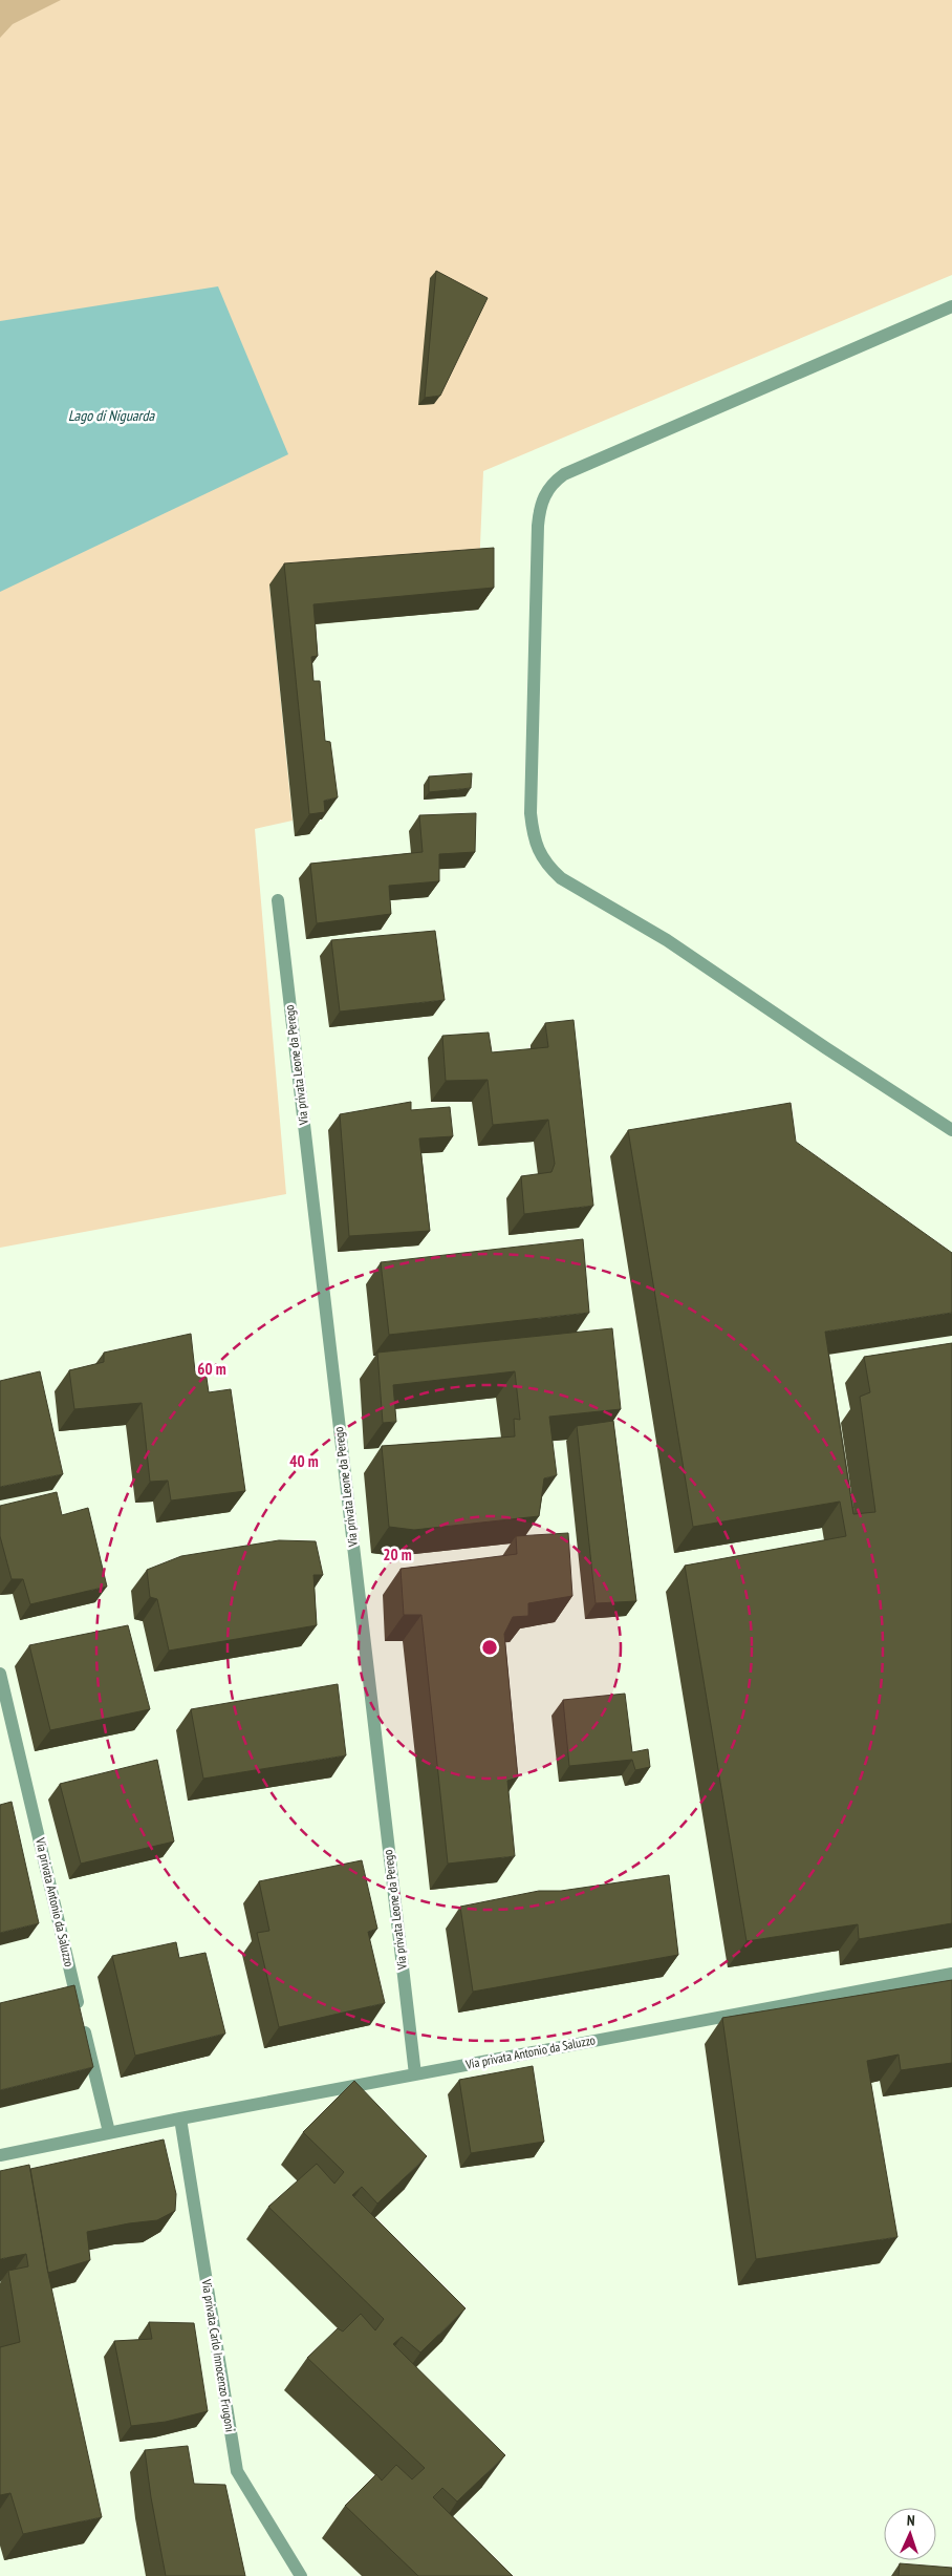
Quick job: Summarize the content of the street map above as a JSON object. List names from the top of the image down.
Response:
{
  "streets": {
    "street": ["Via privata Leone da Perego", "Via privata Antonio da Saluzzo", "Via privata Carlo Innocenzo Frugoni"]
  },
  "crossings": [
    ["Via privata Leone da Perego", "Via privata Antonio da Saluzzo"],
    ["Via privata Antonio da Saluzzo", "Via privata Carlo Innocenzo Frugoni"]
  ],
  "water": ["Lago di Niguarda"],
  "north": "top",
  "rings": ["60 m", "40 m", "20 m"]
}
